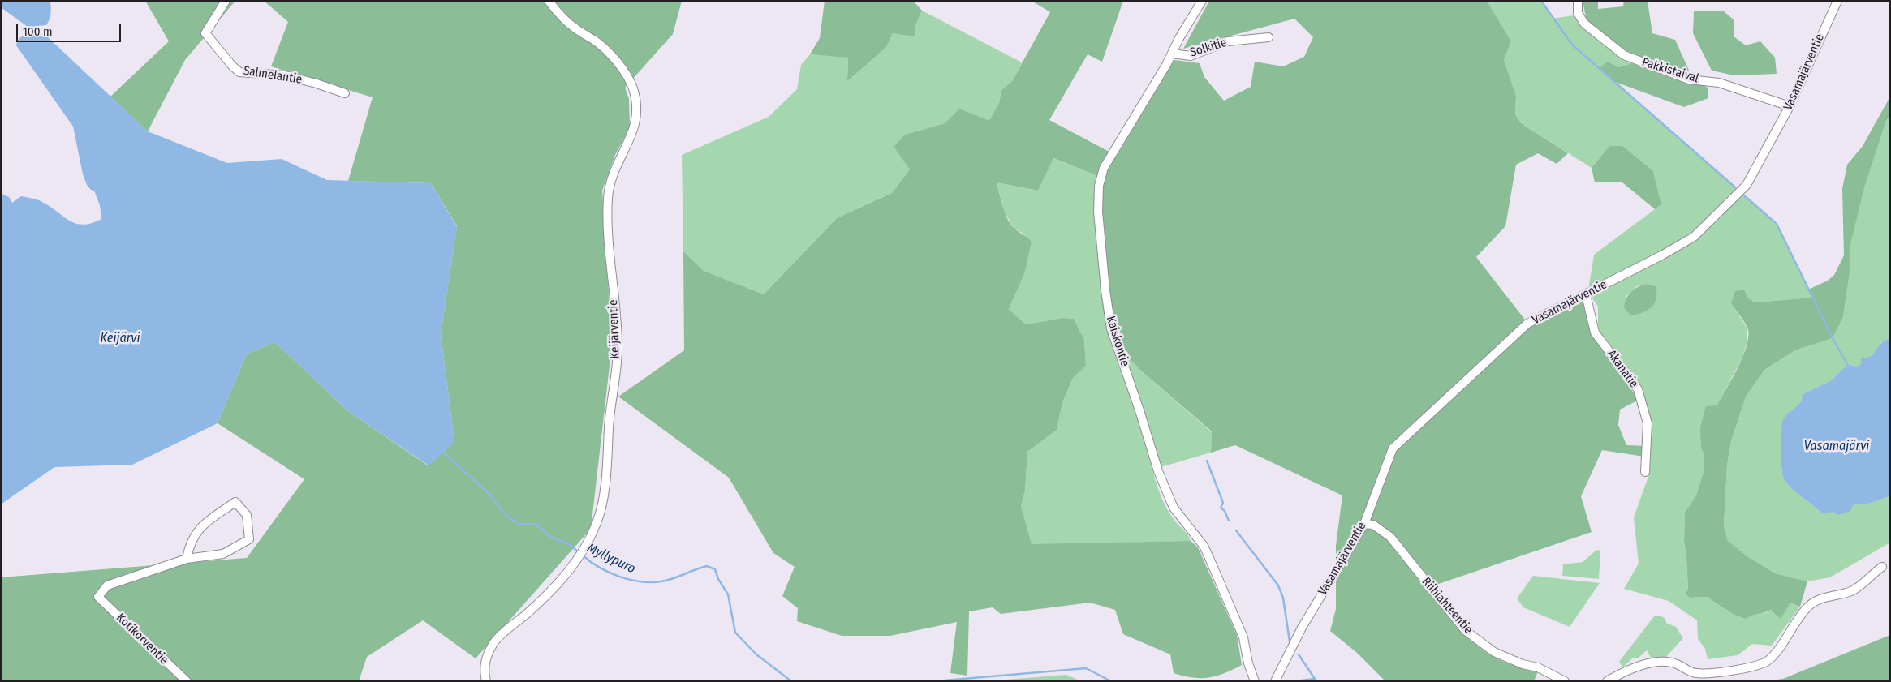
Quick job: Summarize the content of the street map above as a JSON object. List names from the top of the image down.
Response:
{
  "streets": {
    "street": [
      "Solkitie",
      "Pakkistaival",
      "Vasamajärventie",
      "Salmelantie",
      "Keijärventie",
      "Kaiskontie",
      "Akanatie",
      "Riihiahteentie",
      "Kotikorventie"
    ]
  },
  "crossings": [
    ["Solkitie", "Kaiskontie"],
    ["Pakkistaival", "Vasamajärventie"],
    ["Vasamajärventie", "Akanatie"],
    ["Vasamajärventie", "Riihiahteentie"]
  ],
  "water": ["Keijärvi", "Vasamajärvi", "Myllypuro"],
  "scale_bar": "100 m"
}
